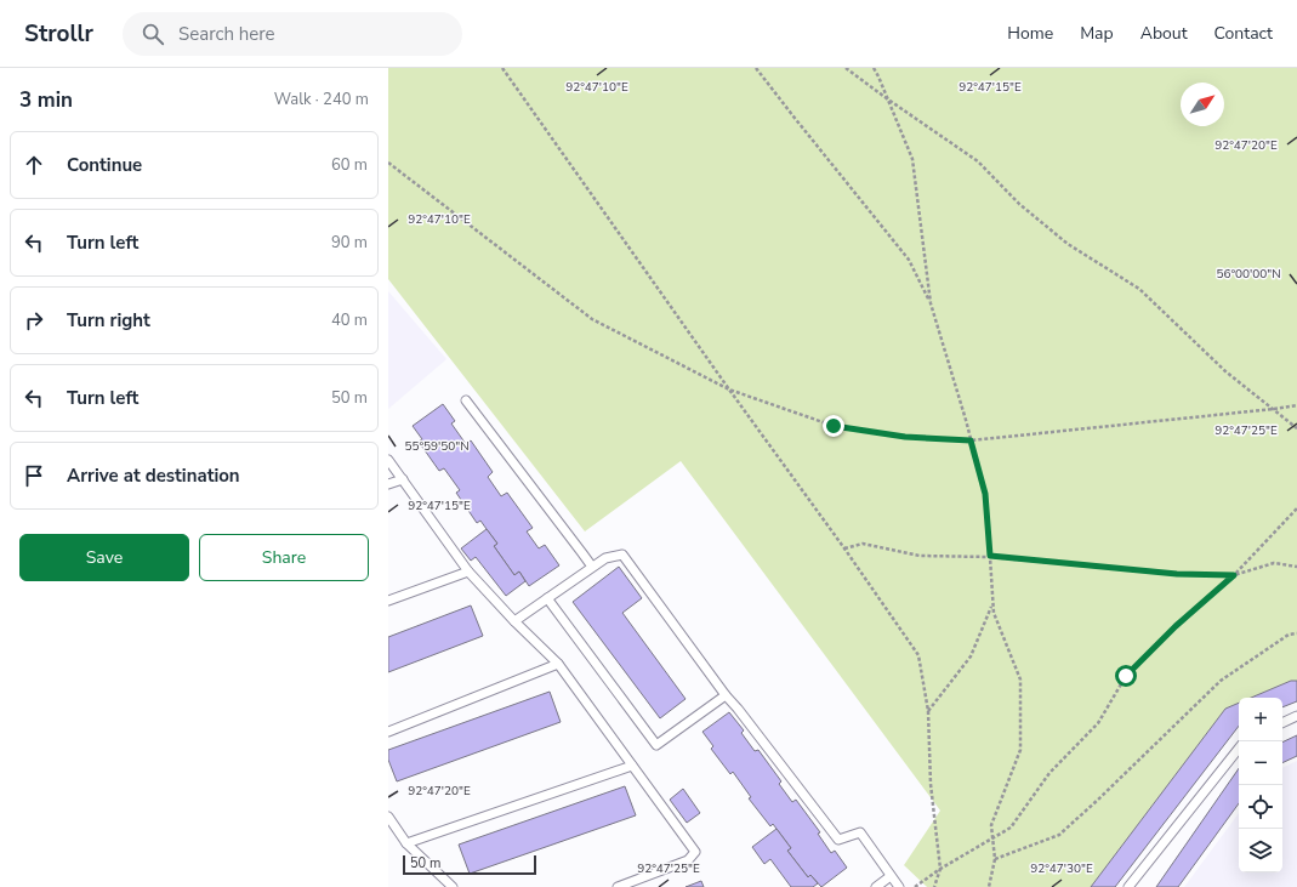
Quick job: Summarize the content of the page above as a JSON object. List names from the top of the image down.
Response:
{
  "scale_bar": "50 m",
  "north": "top right",
  "page": {
    "header": "Strollr",
    "search": "Search here",
    "nav": [
      "Home",
      "Map",
      "About",
      "Contact"
    ],
    "heading": ["3 min", "Walk · 240 m"],
    "list": [
      ["Continue", "60 m"],
      ["Turn left", "90 m"],
      ["Turn right", "40 m"],
      ["Turn left", "50 m"],
      "Arrive at destination"
    ],
    "buttons": ["Save", "Share"],
    "map_buttons": ["+", "−"],
    "scale": "50 m"
  },
  "coordinates": [
    "92°47'10\"E",
    "92°47'15\"E",
    "92°47'20\"E",
    "56°00'00\"N",
    "92°47'25\"E",
    "55°59'50\"N",
    "92°47'30\"E"
  ]
}
